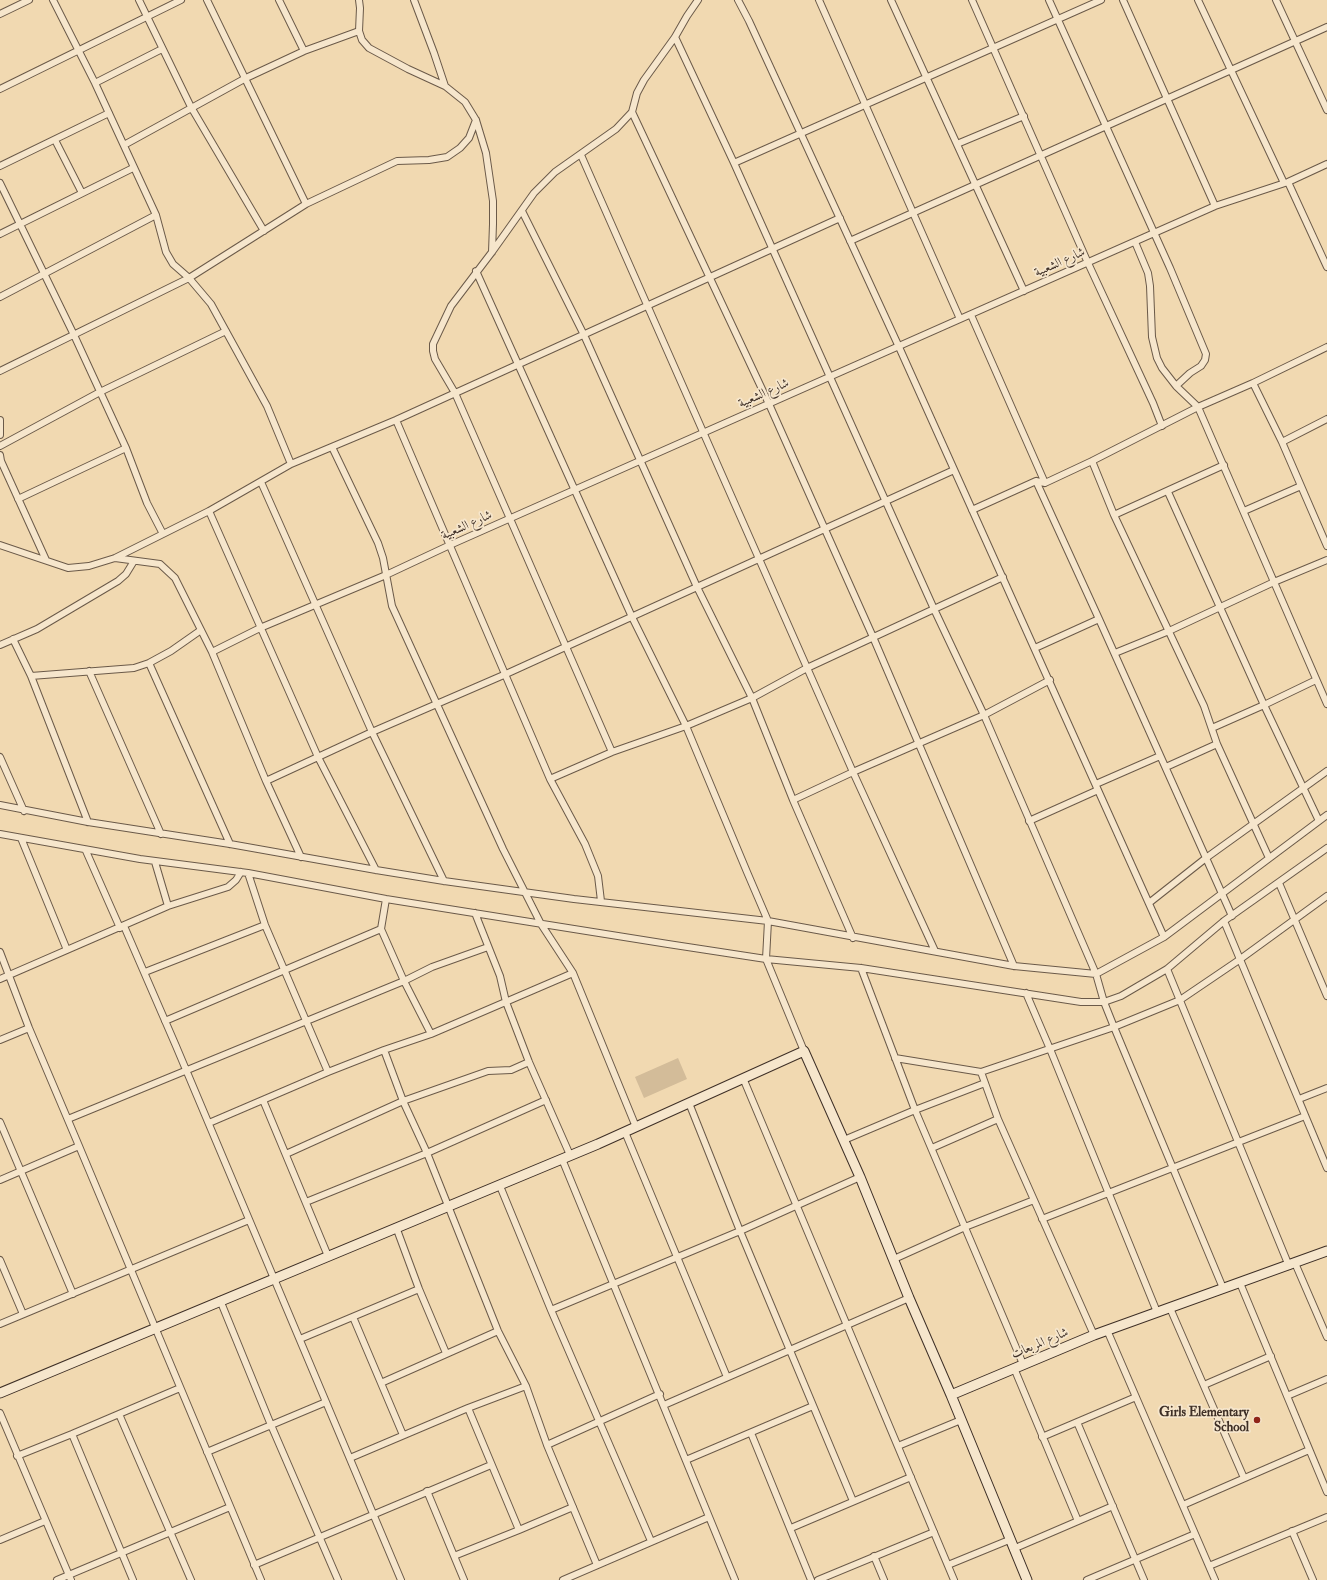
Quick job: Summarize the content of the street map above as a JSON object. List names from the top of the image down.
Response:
{
  "streets": {
    "street": ["شارع الشعبية", "شارع المربعات"]
  },
  "places": ["Girls Elementary School"]
}
